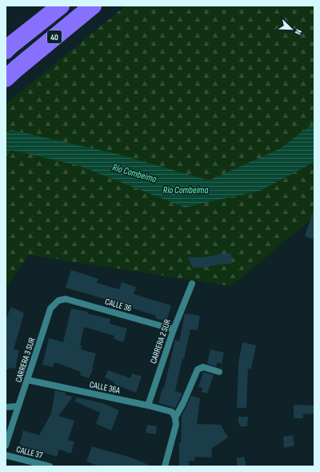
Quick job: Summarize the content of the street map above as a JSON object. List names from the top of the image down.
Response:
{
  "streets": {
    "highway": ["40"],
    "street": [
      "CALLE 36",
      "CARRERA 2 SUR",
      "CARRERA 3 SUR",
      "CALLE 36A",
      "CALLE 37"
    ]
  },
  "crossings": [
    ["CALLE 36", "CARRERA 2 SUR"],
    ["CALLE 36", "CARRERA 3 SUR"],
    ["CARRERA 2 SUR", "CALLE 36A"],
    ["CARRERA 3 SUR", "CALLE 36A"]
  ],
  "water": ["Río Combeima", "Rio Combeima"],
  "north": "bottom right"
}
